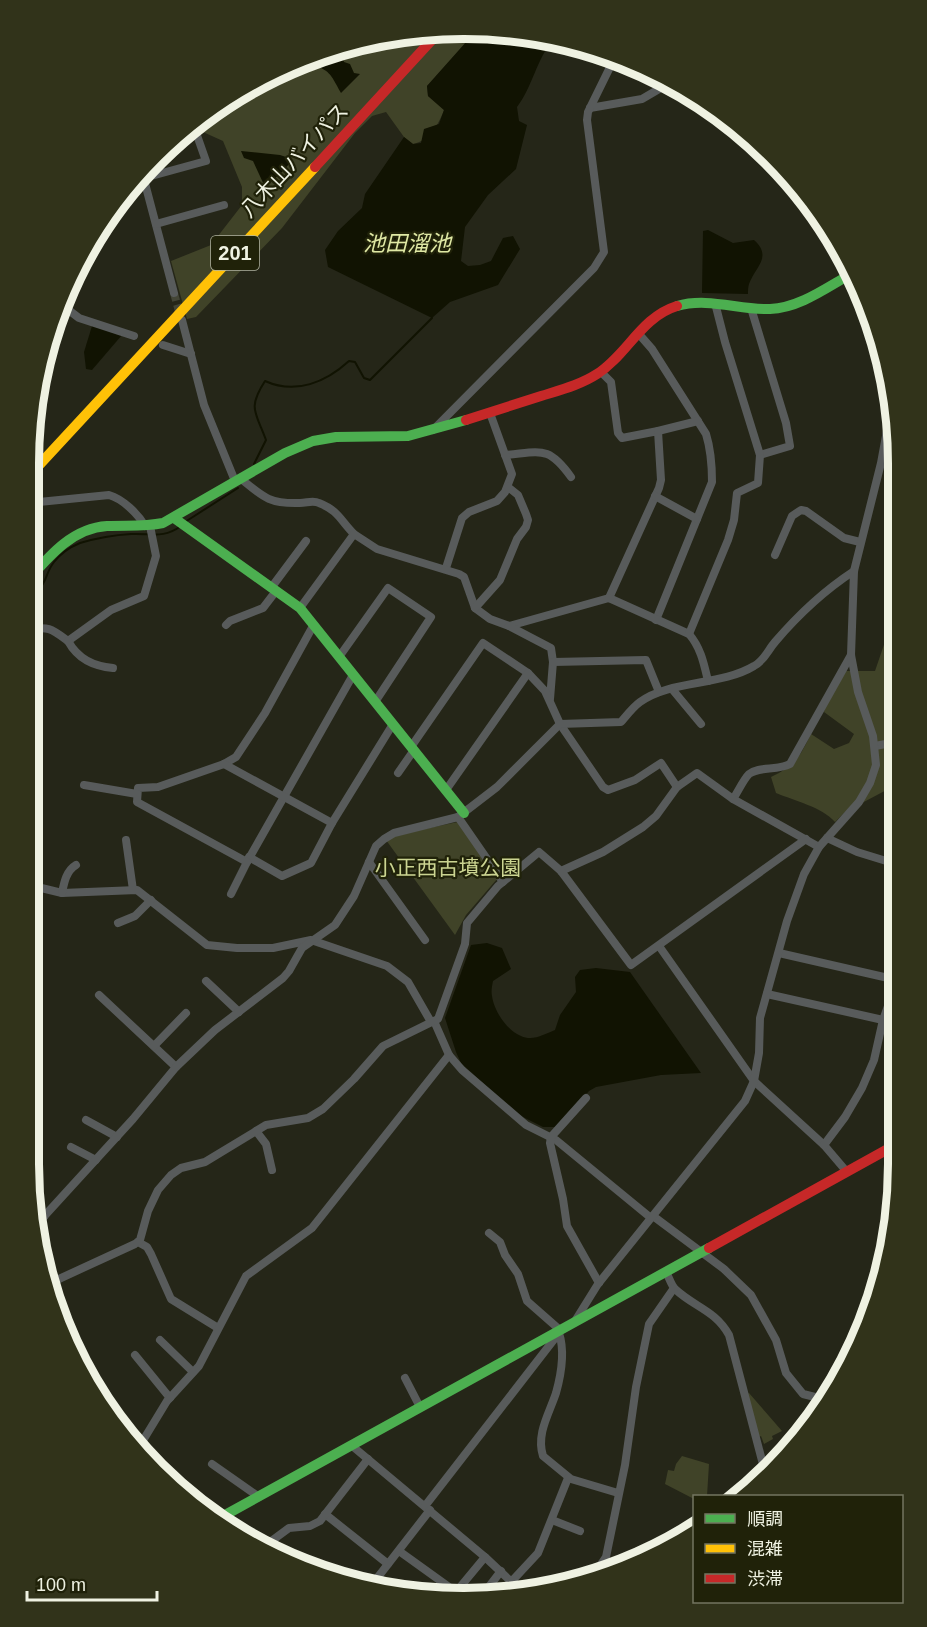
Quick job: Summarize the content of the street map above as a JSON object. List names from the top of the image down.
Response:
{
  "streets": {
    "main road": ["八木山バイパス", "201"]
  },
  "water": ["池田溜池"],
  "parks": ["小正西古墳公園"],
  "legend": ["順調", "混雑", "渋滞"],
  "scale_bar": "100 m"
}
